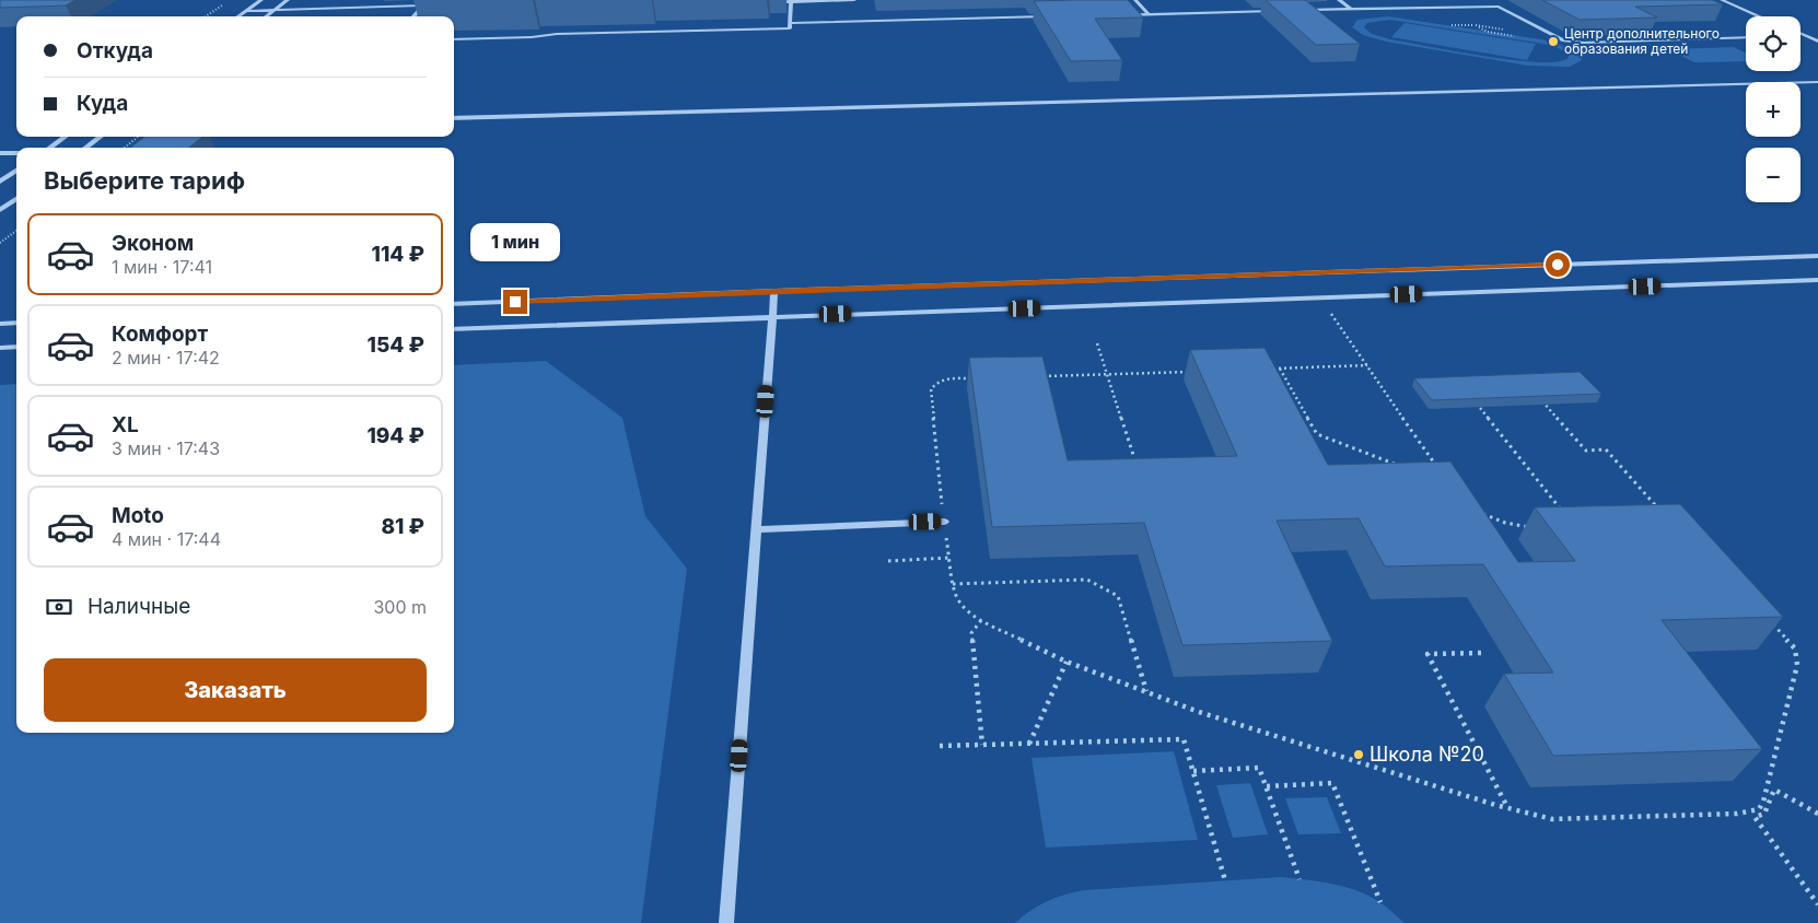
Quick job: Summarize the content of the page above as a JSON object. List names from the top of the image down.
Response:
{
  "places": ["Центр дополнительного образования детей", "Школа №20"],
  "page": {
    "map_buttons": ["+", "−"],
    "banner": ["Откуда", "Куда"],
    "heading": "Выберите тариф",
    "list": [
      {
        "name": "Эконом",
        "note": "1 мин · 17:41",
        "value": "114 ₽"
      },
      {
        "name": "Комфорт",
        "note": "2 мин · 17:42",
        "value": "154 ₽"
      },
      {
        "name": "XL",
        "note": "3 мин · 17:43",
        "value": "194 ₽"
      },
      {
        "name": "Moto",
        "note": "4 мин · 17:44",
        "value": "81 ₽"
      }
    ],
    "bubble": "1 мин",
    "pay": ["Наличные", "300 m"],
    "buttons": "Заказать"
  }
}
